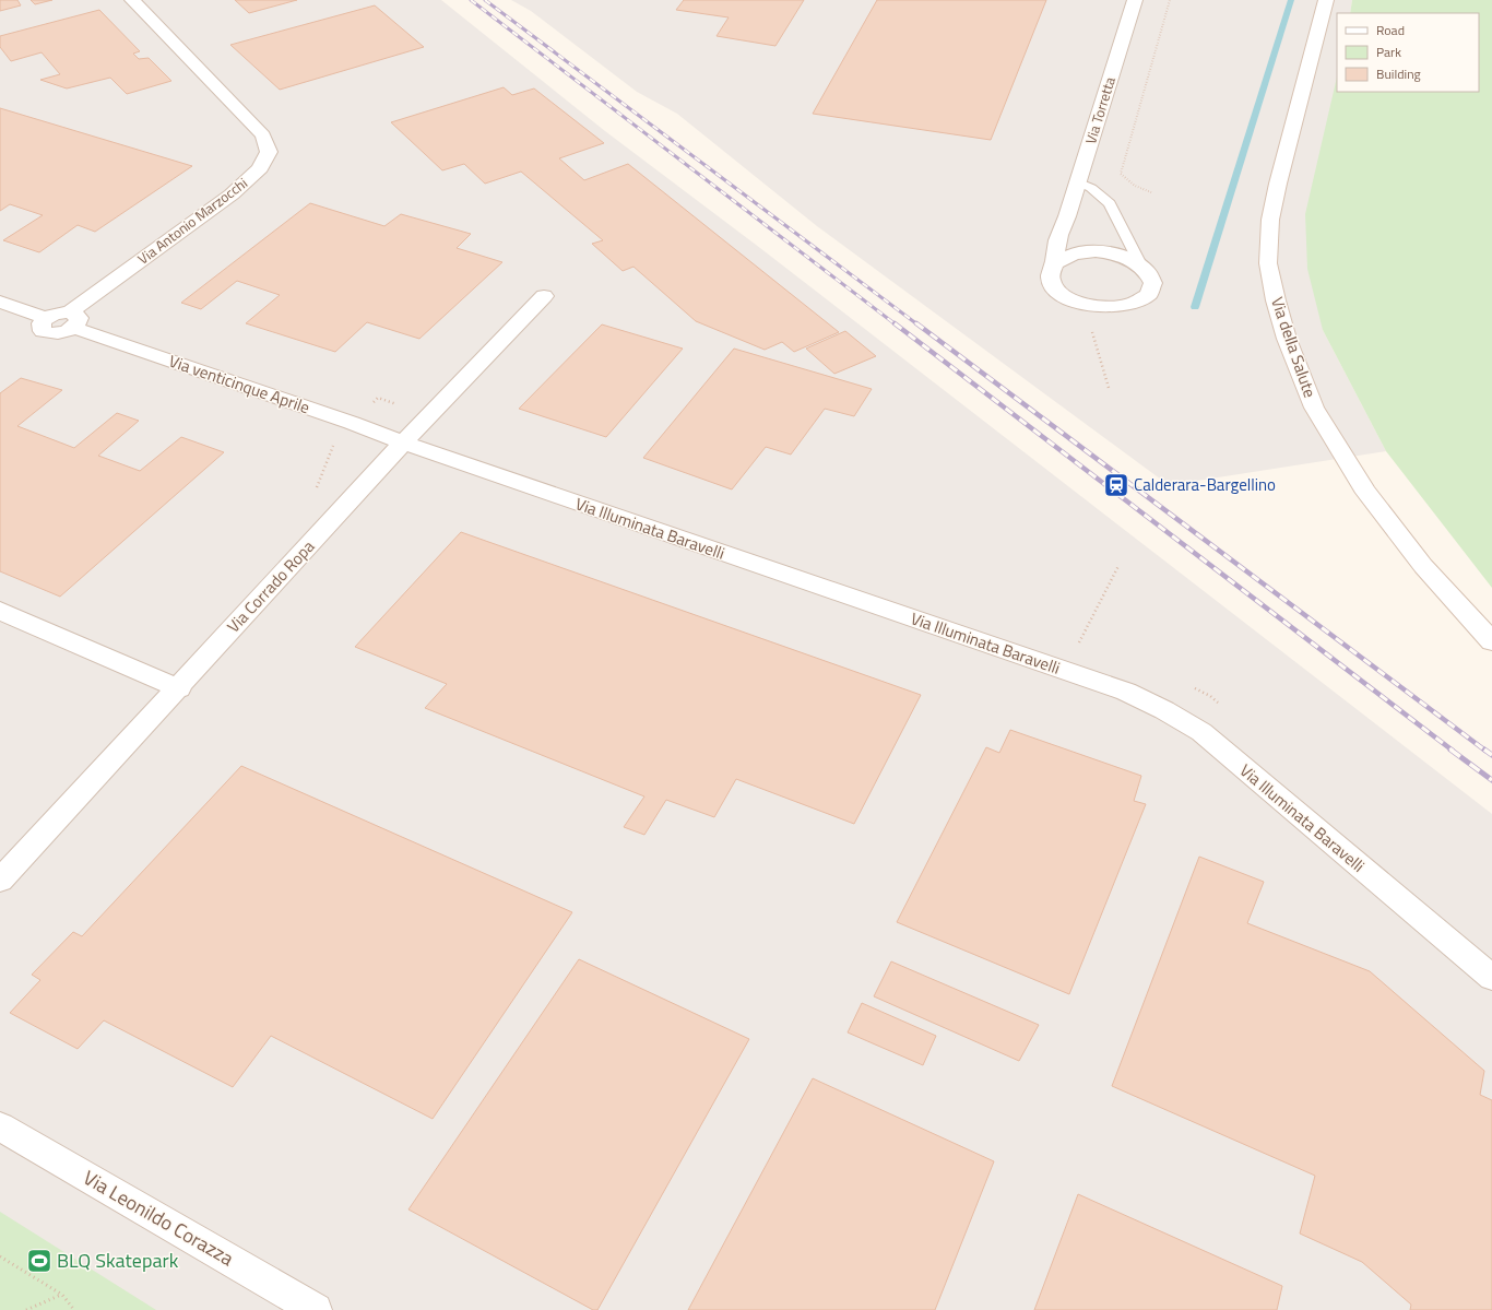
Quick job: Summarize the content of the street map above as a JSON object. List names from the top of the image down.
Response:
{
  "streets": {
    "street": [
      "Via Torretta",
      "Via Antonio Marzocchi",
      "Via della Salute",
      "Via venticinque Aprile",
      "Via Illuminata Baravelli",
      "Via Corrado Ropa",
      "Via Leonildo Corazza"
    ]
  },
  "crossings": [
    ["Via Antonio Marzocchi", "Via venticinque Aprile"],
    ["Via venticinque Aprile", "Via Illuminata Baravelli"],
    ["Via venticinque Aprile", "Via Corrado Ropa"],
    ["Via Illuminata Baravelli", "Via Corrado Ropa"]
  ],
  "places": {
    "station": ["Calderara-Bargellino"],
    "sports": ["BLQ Skatepark"]
  },
  "legend": ["Road", "Park", "Building"]
}
